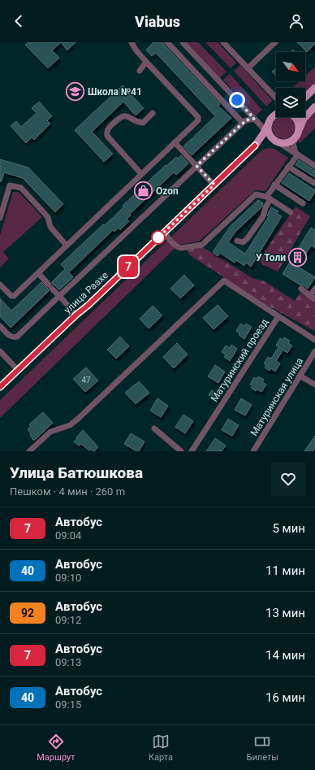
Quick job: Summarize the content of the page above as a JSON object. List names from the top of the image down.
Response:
{
  "streets": {
    "main road": ["улица Раахе"],
    "street": ["Матуринский проезд", "Матуринская улица"]
  },
  "places": {
    "school or university": ["Школа №41"],
    "shop": ["Ozon"],
    "building": ["У Толи"]
  },
  "lines": ["bus line 7"],
  "house_numbers": ["47"],
  "north": "bottom right",
  "page": {
    "header": "Viabus",
    "on_map": "7",
    "heading": ["Улица Батюшкова", "Пешком · 4 мин · 260 m"],
    "list": [
      {
        "mark": "7",
        "name": "Автобус",
        "note": "09:04",
        "value": "5 мин"
      },
      {
        "mark": "40",
        "name": "Автобус",
        "note": "09:10",
        "value": "11 мин"
      },
      {
        "mark": "92",
        "name": "Автобус",
        "note": "09:12",
        "value": "13 мин"
      },
      {
        "mark": "7",
        "name": "Автобус",
        "note": "09:13",
        "value": "14 мин"
      },
      {
        "mark": "40",
        "name": "Автобус",
        "note": "09:15",
        "value": "16 мин"
      }
    ],
    "tabs": ["Маршрут", "Карта", "Билеты"]
  }
}
